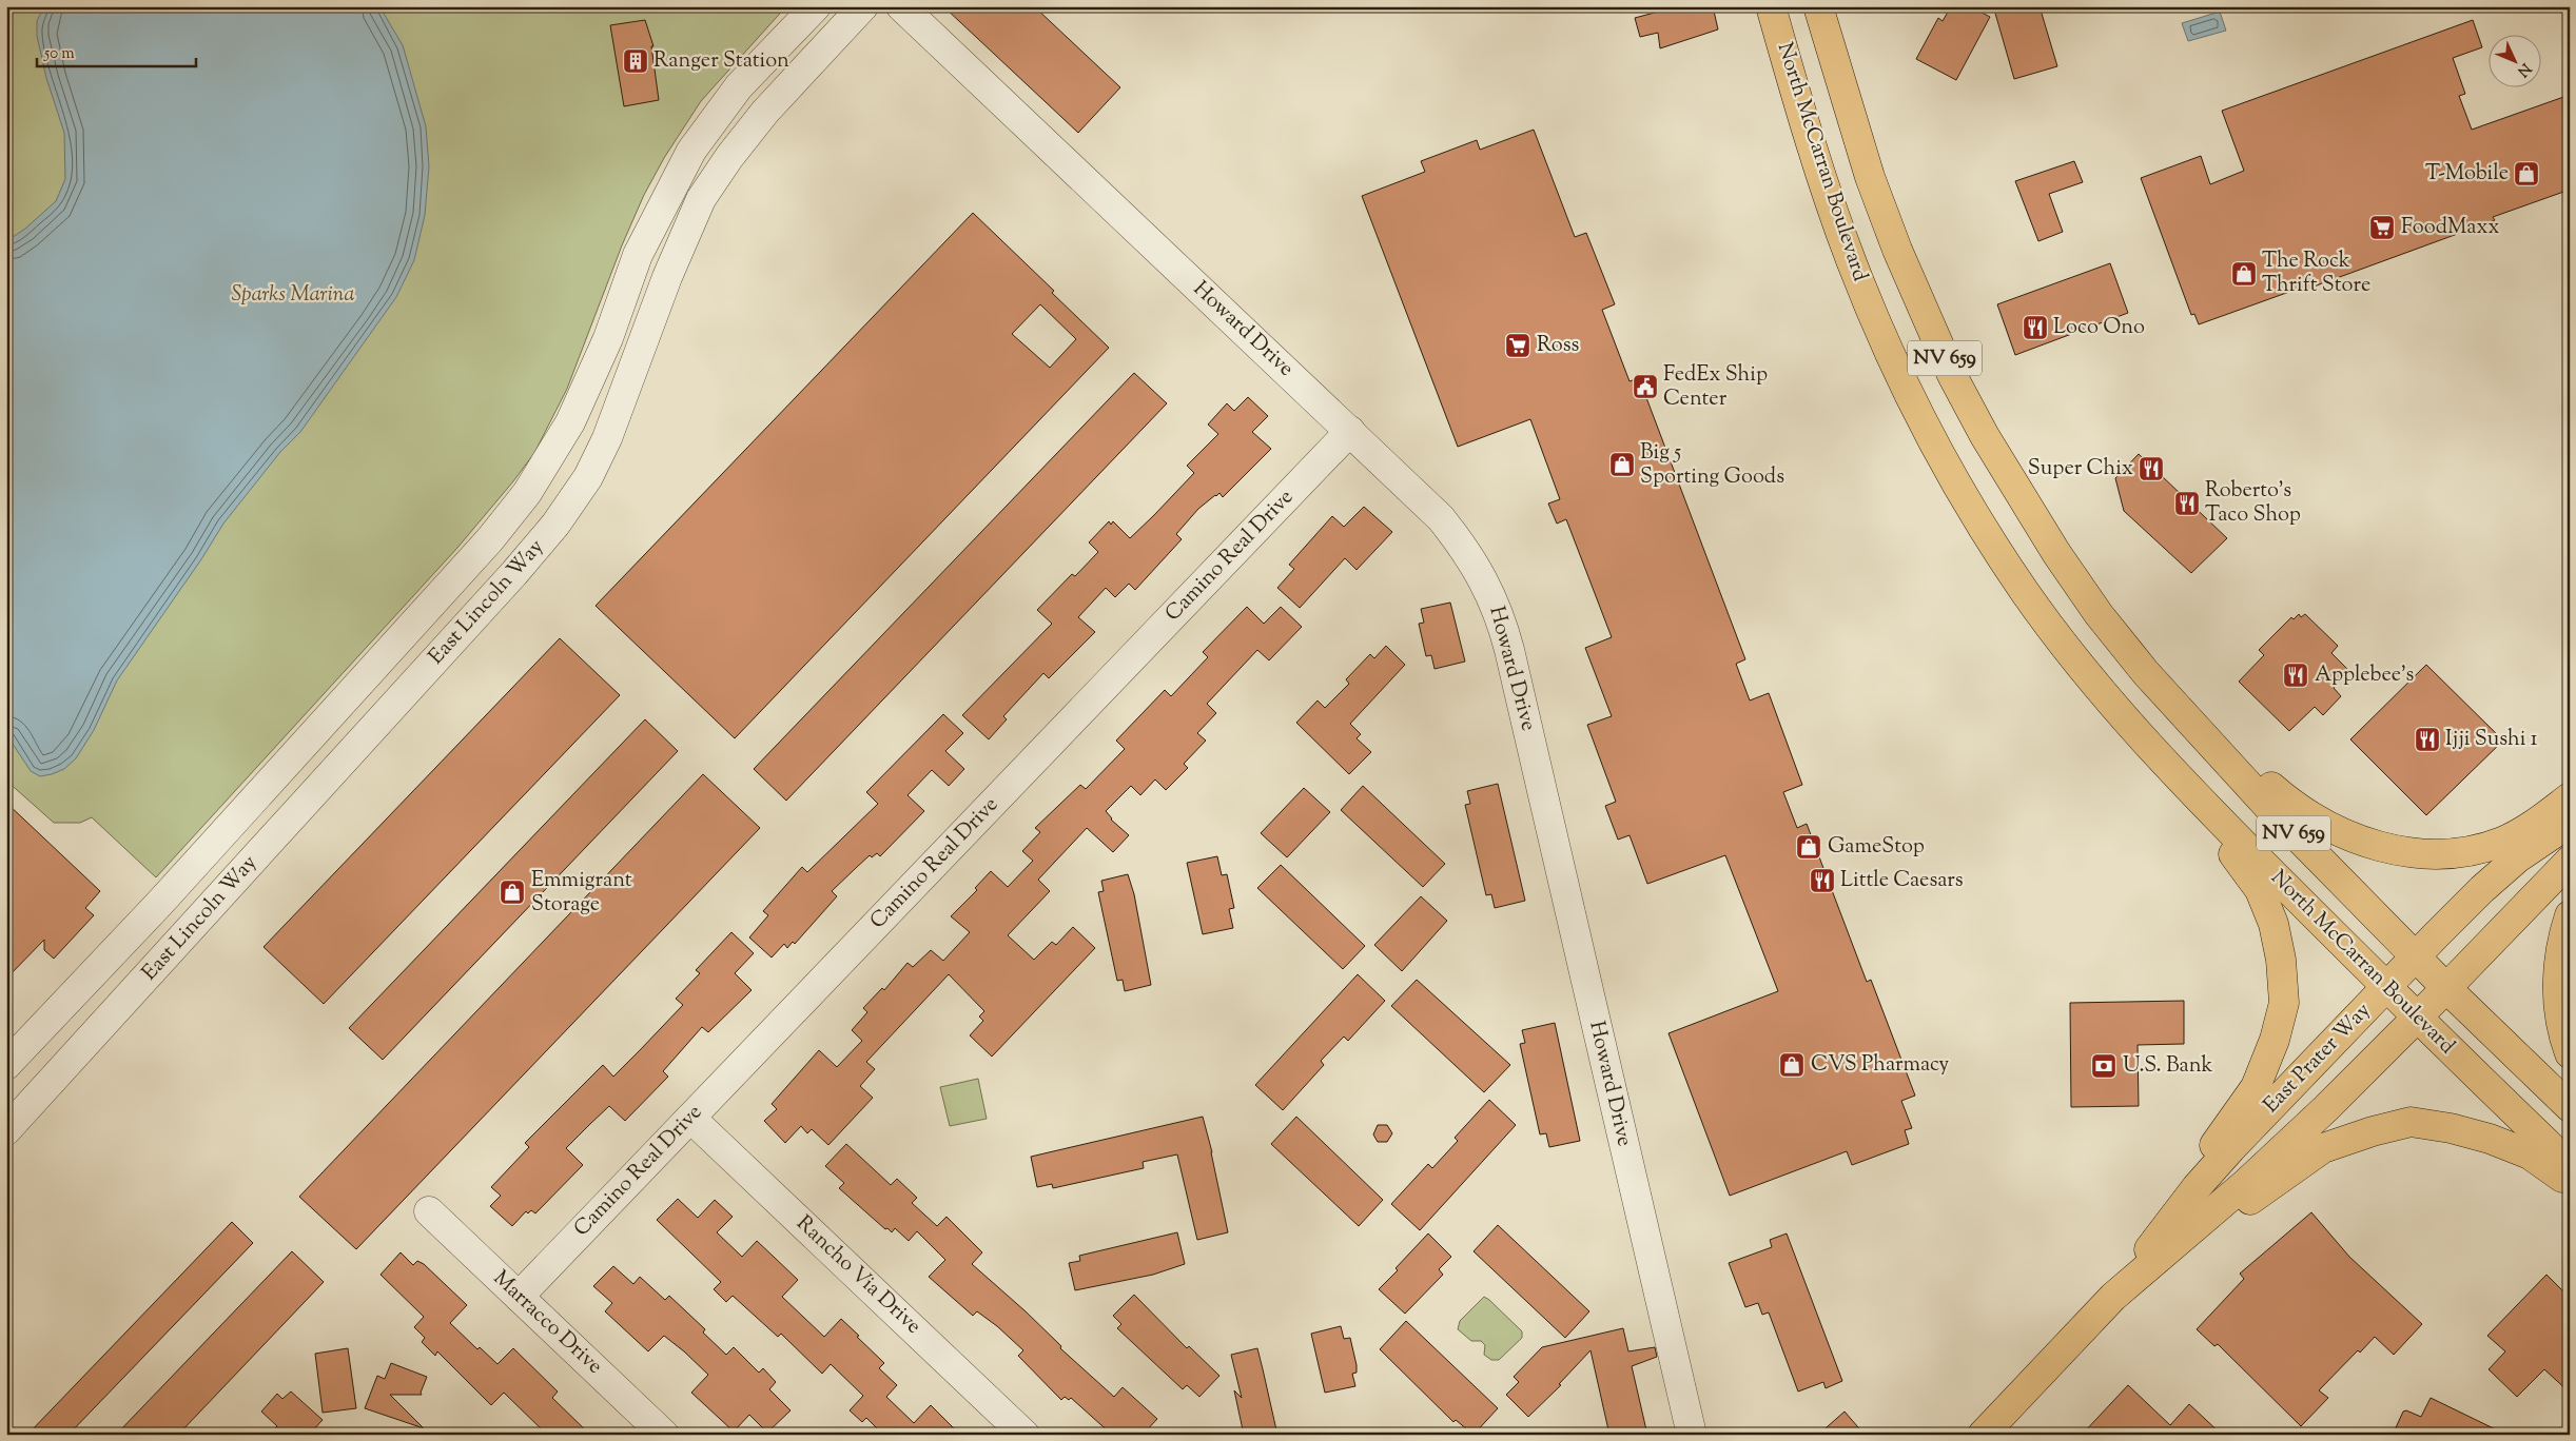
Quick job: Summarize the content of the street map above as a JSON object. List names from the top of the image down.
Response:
{
  "streets": {
    "main road": ["North McCarran Boulevard", "NV 659", "East Prater Way"],
    "street": [
      "Howard Drive",
      "Camino Real Drive",
      "East Lincoln Way",
      "Rancho Via Drive",
      "Marracco Drive"
    ]
  },
  "crossings": [
    ["North McCarran Boulevard", "East Prater Way"],
    ["Howard Drive", "Camino Real Drive"],
    ["Camino Real Drive", "Rancho Via Drive"],
    ["Camino Real Drive", "Marracco Drive"]
  ],
  "parks": ["Sparks Marina"],
  "places": {
    "building": ["Ranger Station"],
    "shop": [
      "T-Mobile",
      "The Rock Thrift Store",
      "Big 5 Sporting Goods",
      "GameStop",
      "Emmigrant Storage",
      "CVS Pharmacy"
    ],
    "supermarket": ["FoodMaxx", "Ross"],
    "restaurant": [
      "Loco Ono",
      "Super Chix",
      "Roberto's Taco Shop",
      "Applebee's",
      "Ijji Sushi 1",
      "Little Caesars"
    ],
    "public building": ["FedEx Ship Center"],
    "bank": ["U.S. Bank"]
  },
  "scale_bar": "50 m",
  "north": "bottom right"
}
